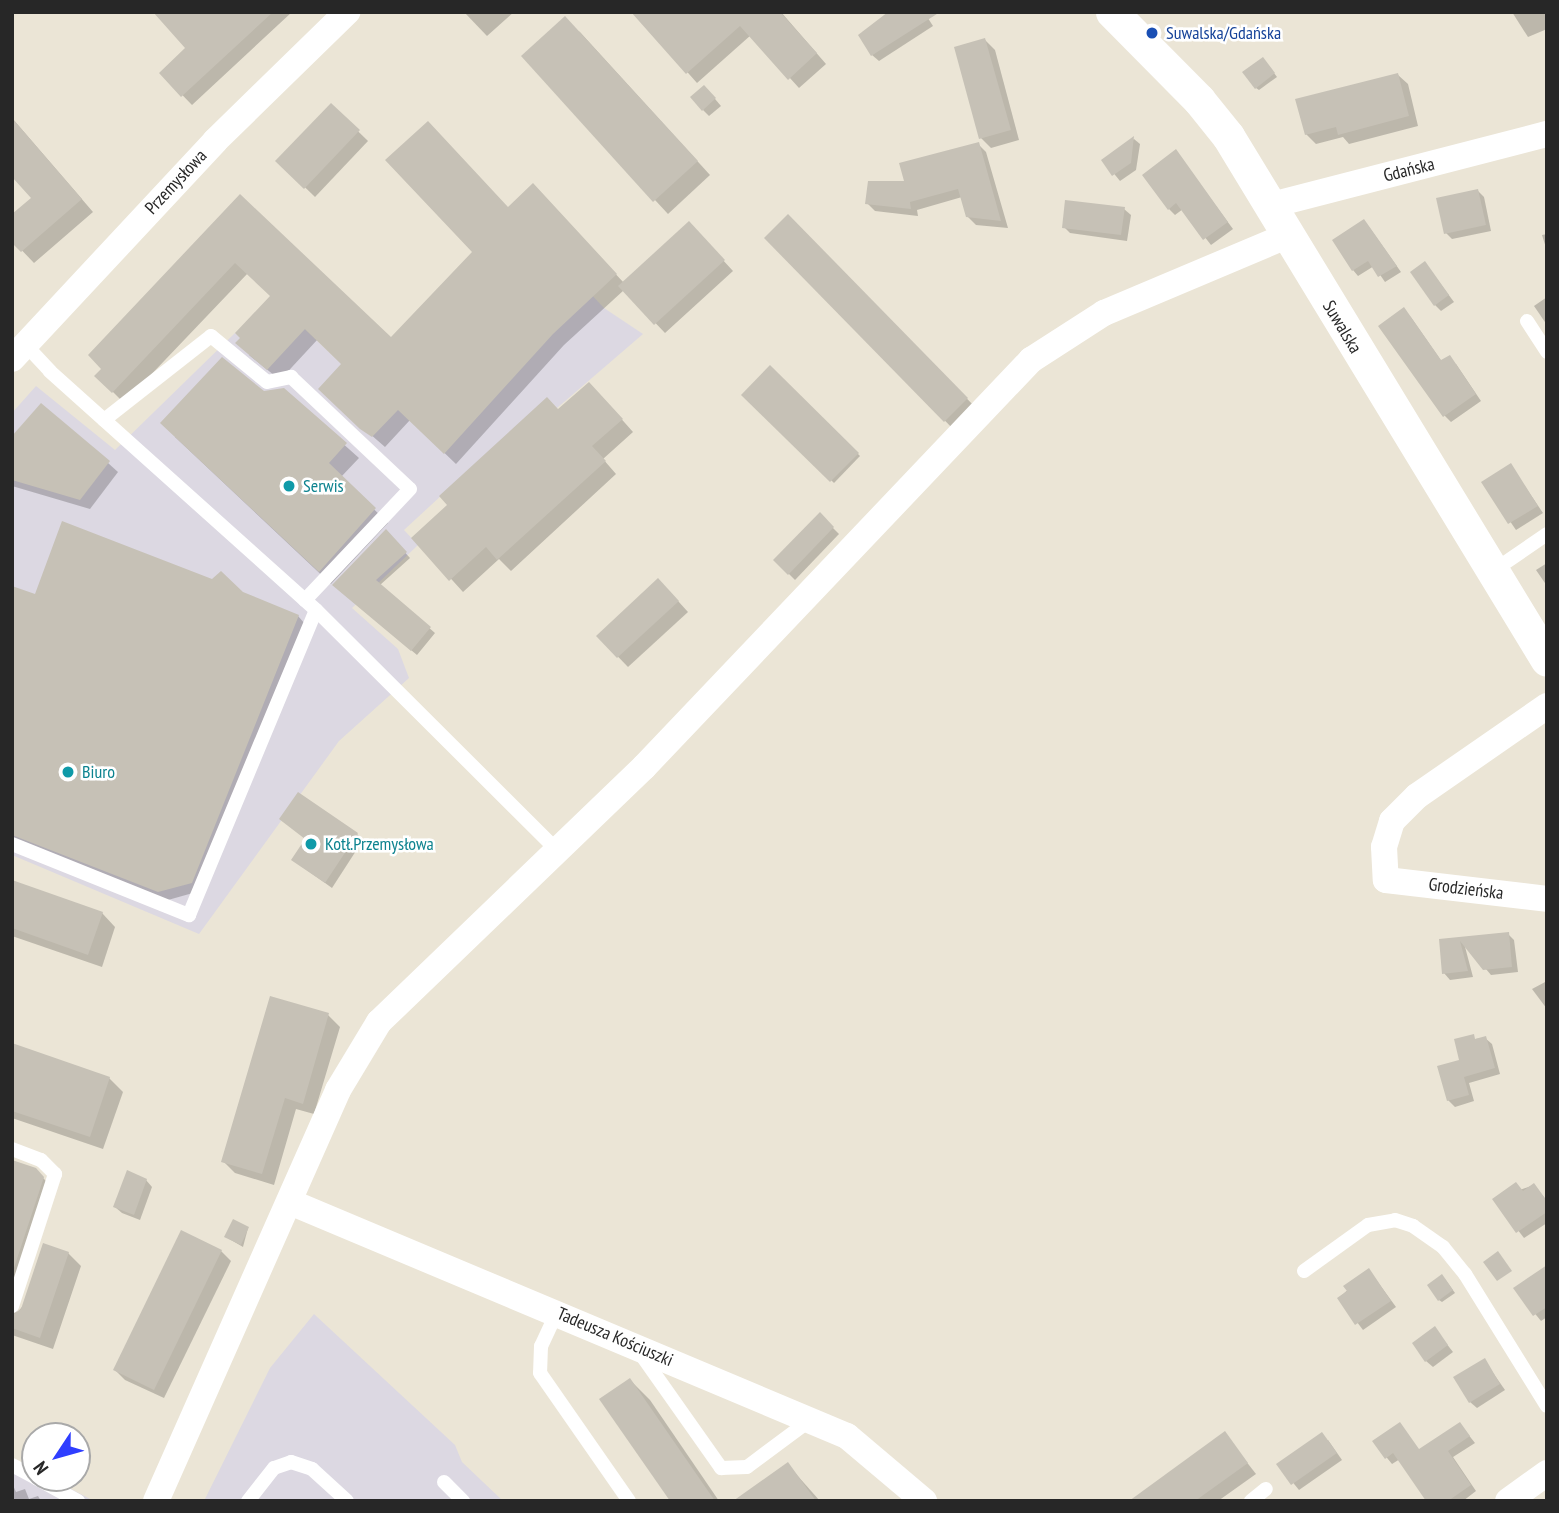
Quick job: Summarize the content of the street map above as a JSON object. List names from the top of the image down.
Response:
{
  "streets": {
    "street": [
      "Gdańska",
      "Przemysłowa",
      "Suwalska",
      "Grodzieńska",
      "Tadeusza Kościuszki"
    ]
  },
  "crossings": [
    ["Gdańska", "Suwalska"]
  ],
  "places": [
    "Suwalska/Gdańska",
    "Serwis",
    "Biuro",
    "Kotł.Przemysłowa"
  ],
  "north": "bottom left"
}
